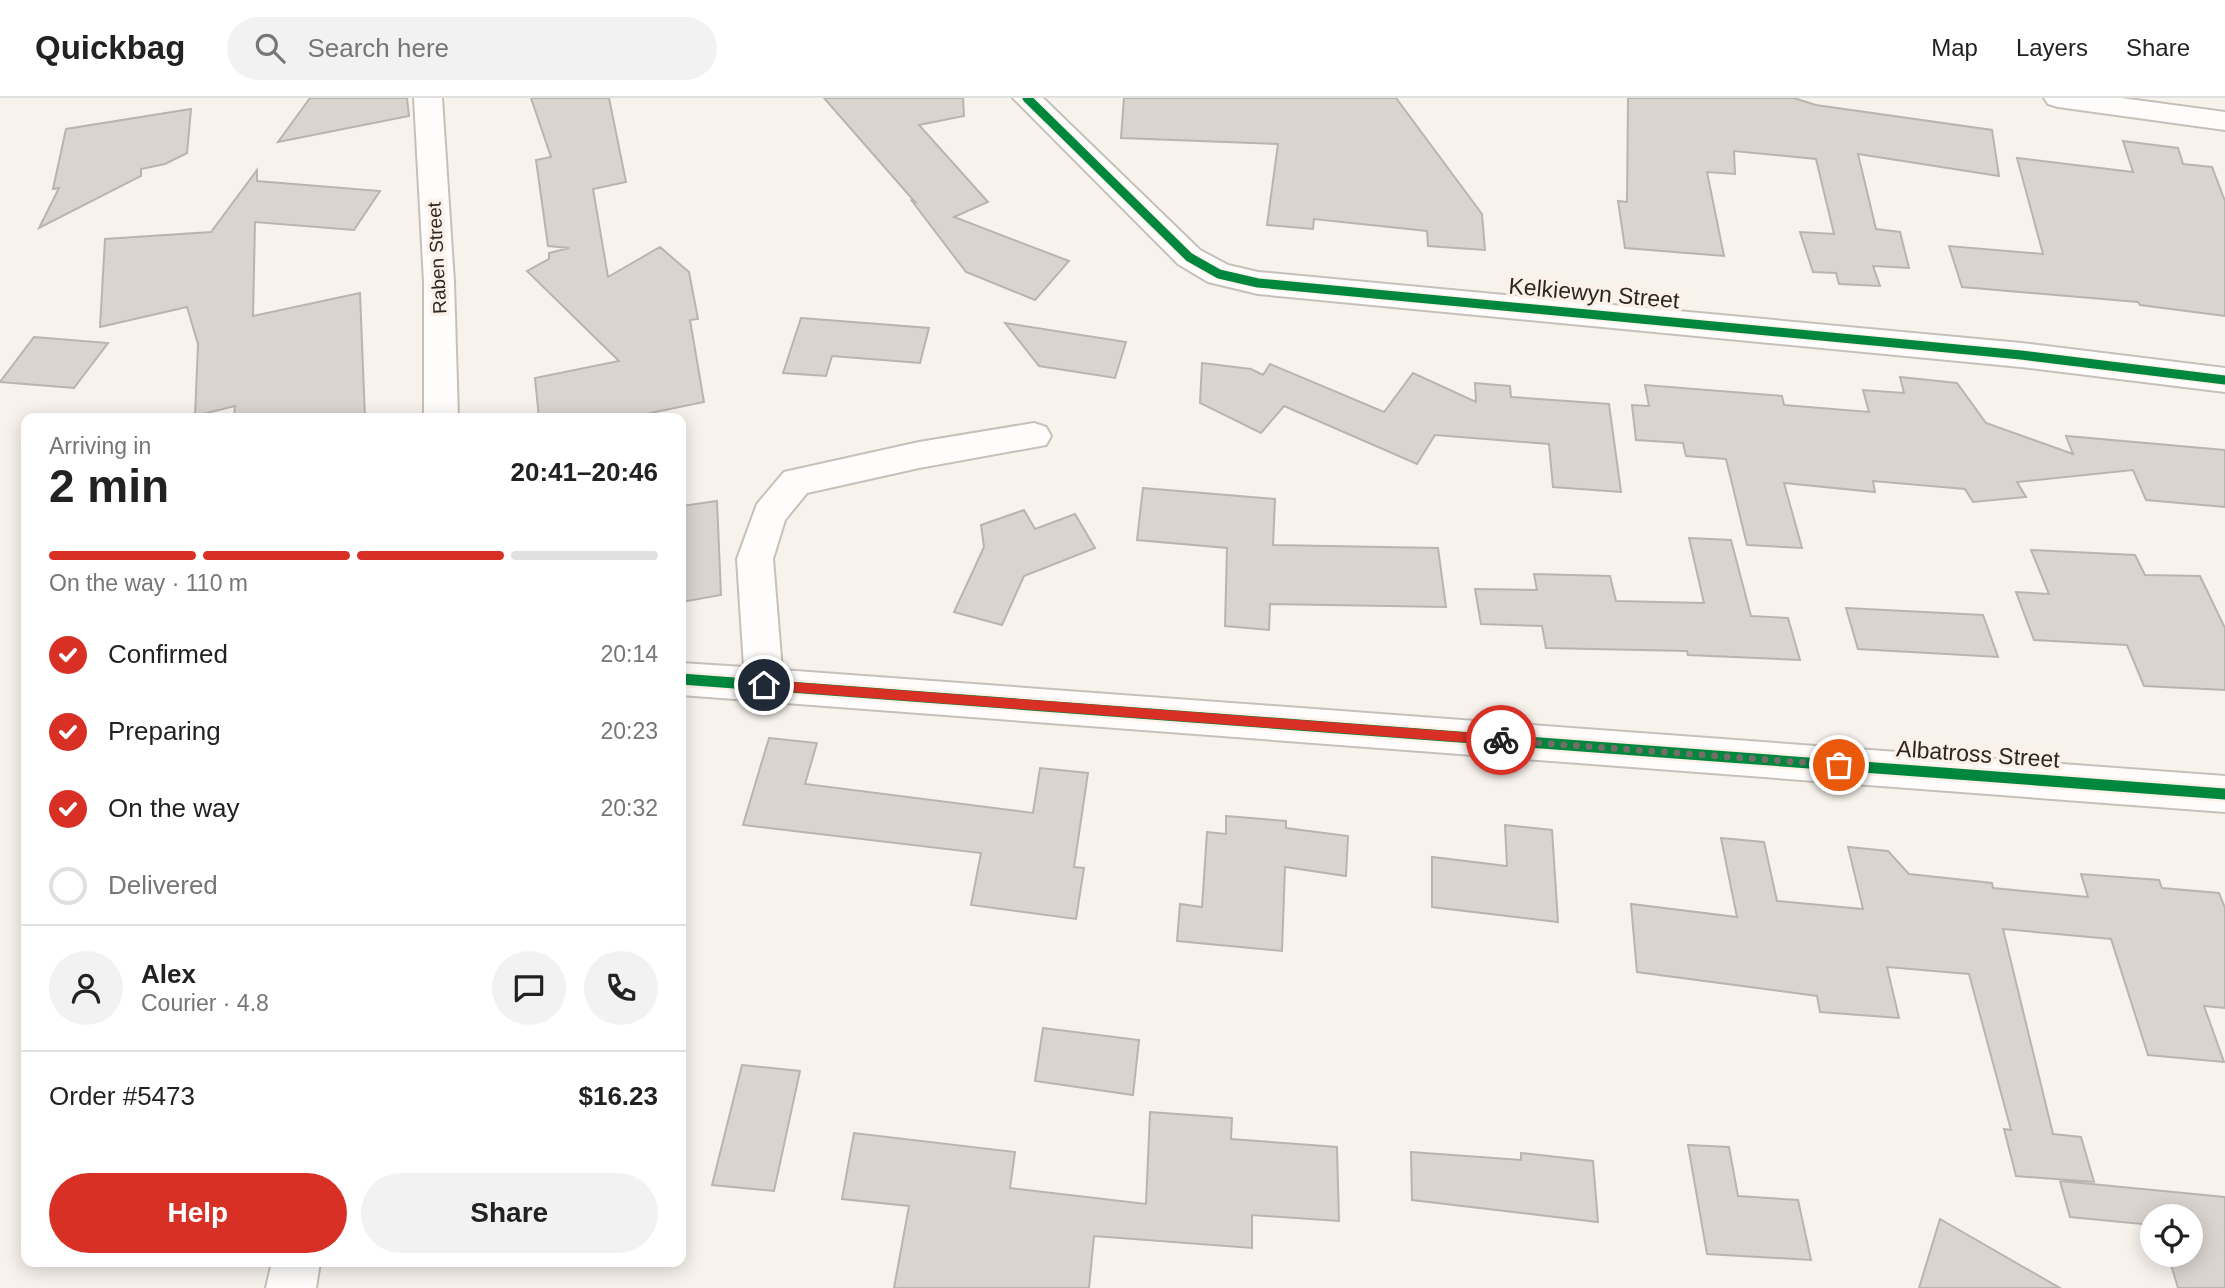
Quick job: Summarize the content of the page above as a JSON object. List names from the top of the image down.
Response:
{
  "streets": {
    "street": ["Raben Street", "Kelkiewyn Street", "Albatross Street"]
  },
  "page": {
    "header": "Quickbag",
    "search": "Search here",
    "nav": ["Map", "Layers", "Share"],
    "heading": ["2 min", "Arriving in", "20:41–20:46"],
    "panel": [
      "Alex",
      "Courier · 4.8",
      "Order #5473",
      "$16.23"
    ],
    "bar": "On the way · 110 m",
    "list": [
      ["Confirmed", "20:14"],
      ["Preparing", "20:23"],
      ["On the way", "20:32"],
      "Delivered"
    ],
    "buttons": ["Help", "Share"]
  }
}
